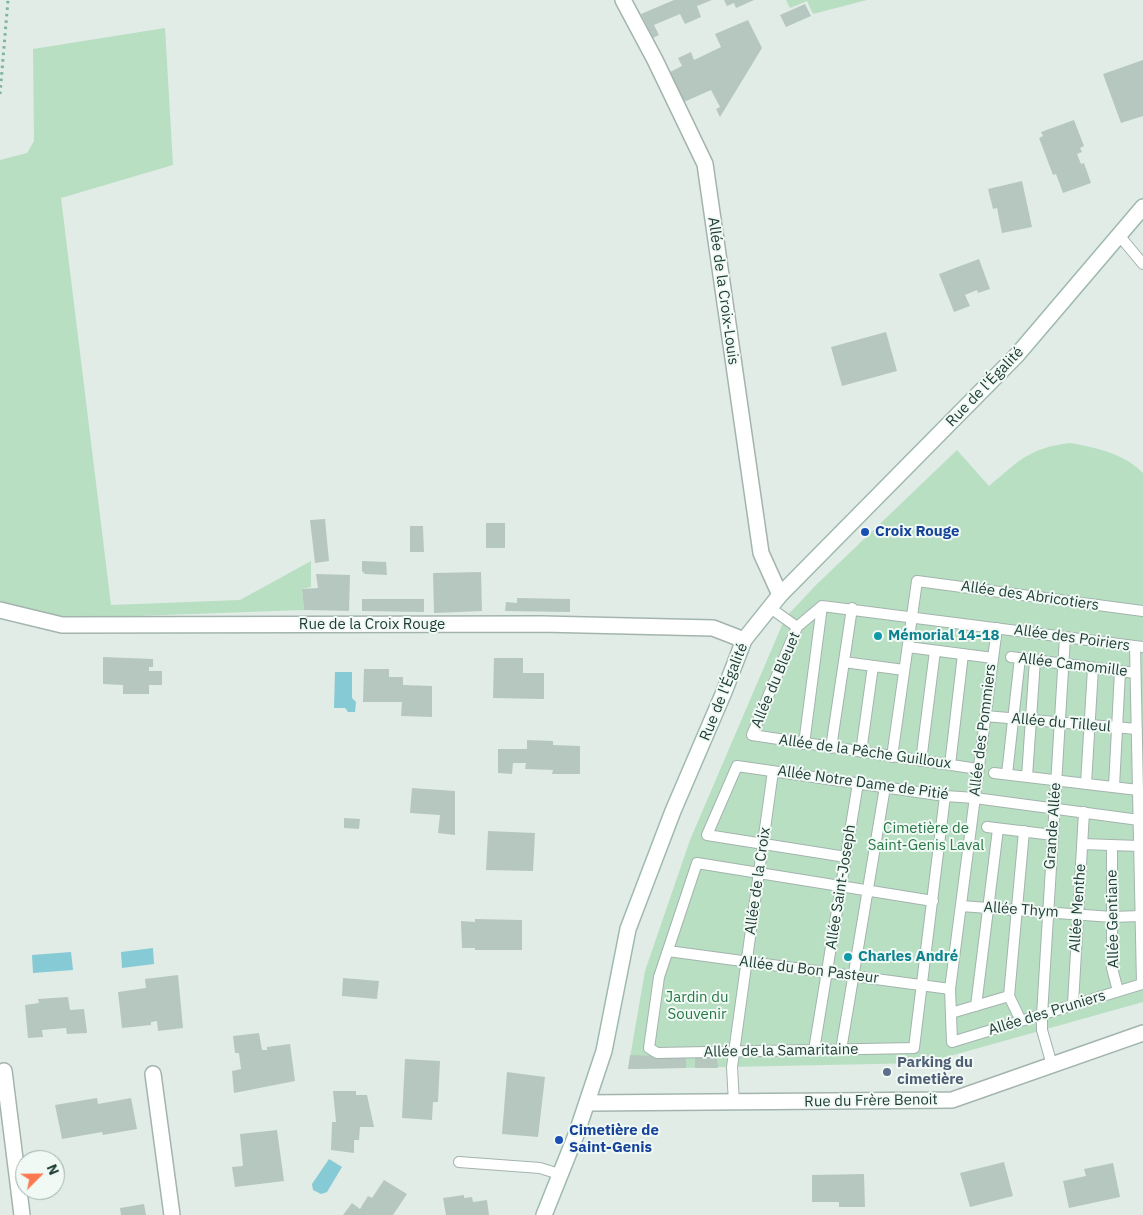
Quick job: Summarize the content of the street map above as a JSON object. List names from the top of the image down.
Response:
{
  "streets": {
    "street": [
      "Allée de la Croix-Louis",
      "Rue de l'Égalité",
      "Rue de la Croix Rouge",
      "Rue du Frère Benoit"
    ],
    "lane": [
      "Allée des Abricotiers",
      "Allée des Poiriers",
      "Allée Camomille",
      "Allée du Bleuet",
      "Allée du Tilleul",
      "Allée des Pommiers",
      "Allée de la Pêche Guilloux",
      "Allée Notre Dame de Pitié",
      "Grande Allée",
      "Allée de la Croix",
      "Allée Saint-Joseph",
      "Allée Menthe",
      "Allée Thym",
      "Allée Gentiane",
      "Allée du Bon Pasteur",
      "Allée des Pruniers",
      "Allée de la Samaritaine"
    ]
  },
  "crossings": [
    ["Allée de la Croix-Louis", "Rue de l'Égalité"],
    ["Rue de l'Égalité", "Rue de la Croix Rouge"],
    ["Rue de l'Égalité", "Rue du Frère Benoit"],
    ["Allée des Abricotiers", "Allée des Poiriers"],
    ["Allée des Poiriers", "Allée du Bleuet"],
    ["Allée des Poiriers", "Allée des Pommiers"],
    ["Allée des Poiriers", "Grande Allée"],
    ["Allée Camomille", "Allée du Tilleul"],
    ["Allée Camomille", "Grande Allée"],
    ["Allée du Bleuet", "Allée de la Pêche Guilloux"],
    ["Allée du Tilleul", "Allée des Pommiers"],
    ["Allée du Tilleul", "Grande Allée"],
    ["Allée des Pommiers", "Allée de la Pêche Guilloux"],
    ["Allée des Pommiers", "Allée Notre Dame de Pitié"],
    ["Allée des Pommiers", "Allée Thym"],
    ["Allée des Pommiers", "Allée du Bon Pasteur"],
    ["Allée des Pommiers", "Allée des Pruniers"],
    ["Allée Notre Dame de Pitié", "Grande Allée"],
    ["Allée Notre Dame de Pitié", "Allée de la Croix"],
    ["Allée Notre Dame de Pitié", "Allée Saint-Joseph"],
    ["Allée Notre Dame de Pitié", "Allée Menthe"],
    ["Grande Allée", "Allée Thym"],
    ["Grande Allée", "Allée des Pruniers"],
    ["Grande Allée", "Rue du Frère Benoit"],
    ["Allée de la Croix", "Allée du Bon Pasteur"],
    ["Allée de la Croix", "Allée de la Samaritaine"],
    ["Allée de la Croix", "Rue du Frère Benoit"],
    ["Allée Saint-Joseph", "Allée du Bon Pasteur"],
    ["Allée Saint-Joseph", "Allée de la Samaritaine"],
    ["Allée Menthe", "Allée Thym"],
    ["Allée Menthe", "Allée des Pruniers"],
    ["Allée Thym", "Allée Gentiane"],
    ["Allée Gentiane", "Allée des Pruniers"],
    ["Allée du Bon Pasteur", "Allée de la Samaritaine"]
  ],
  "parks": ["Cimetière de Saint-Genis Laval", "Jardin du Souvenir"],
  "places": [
    "Croix Rouge",
    "Mémorial 14-18",
    "Charles André",
    "Parking du cimetière",
    "Cimetière de Saint-Genis"
  ],
  "north": "top right"
}
